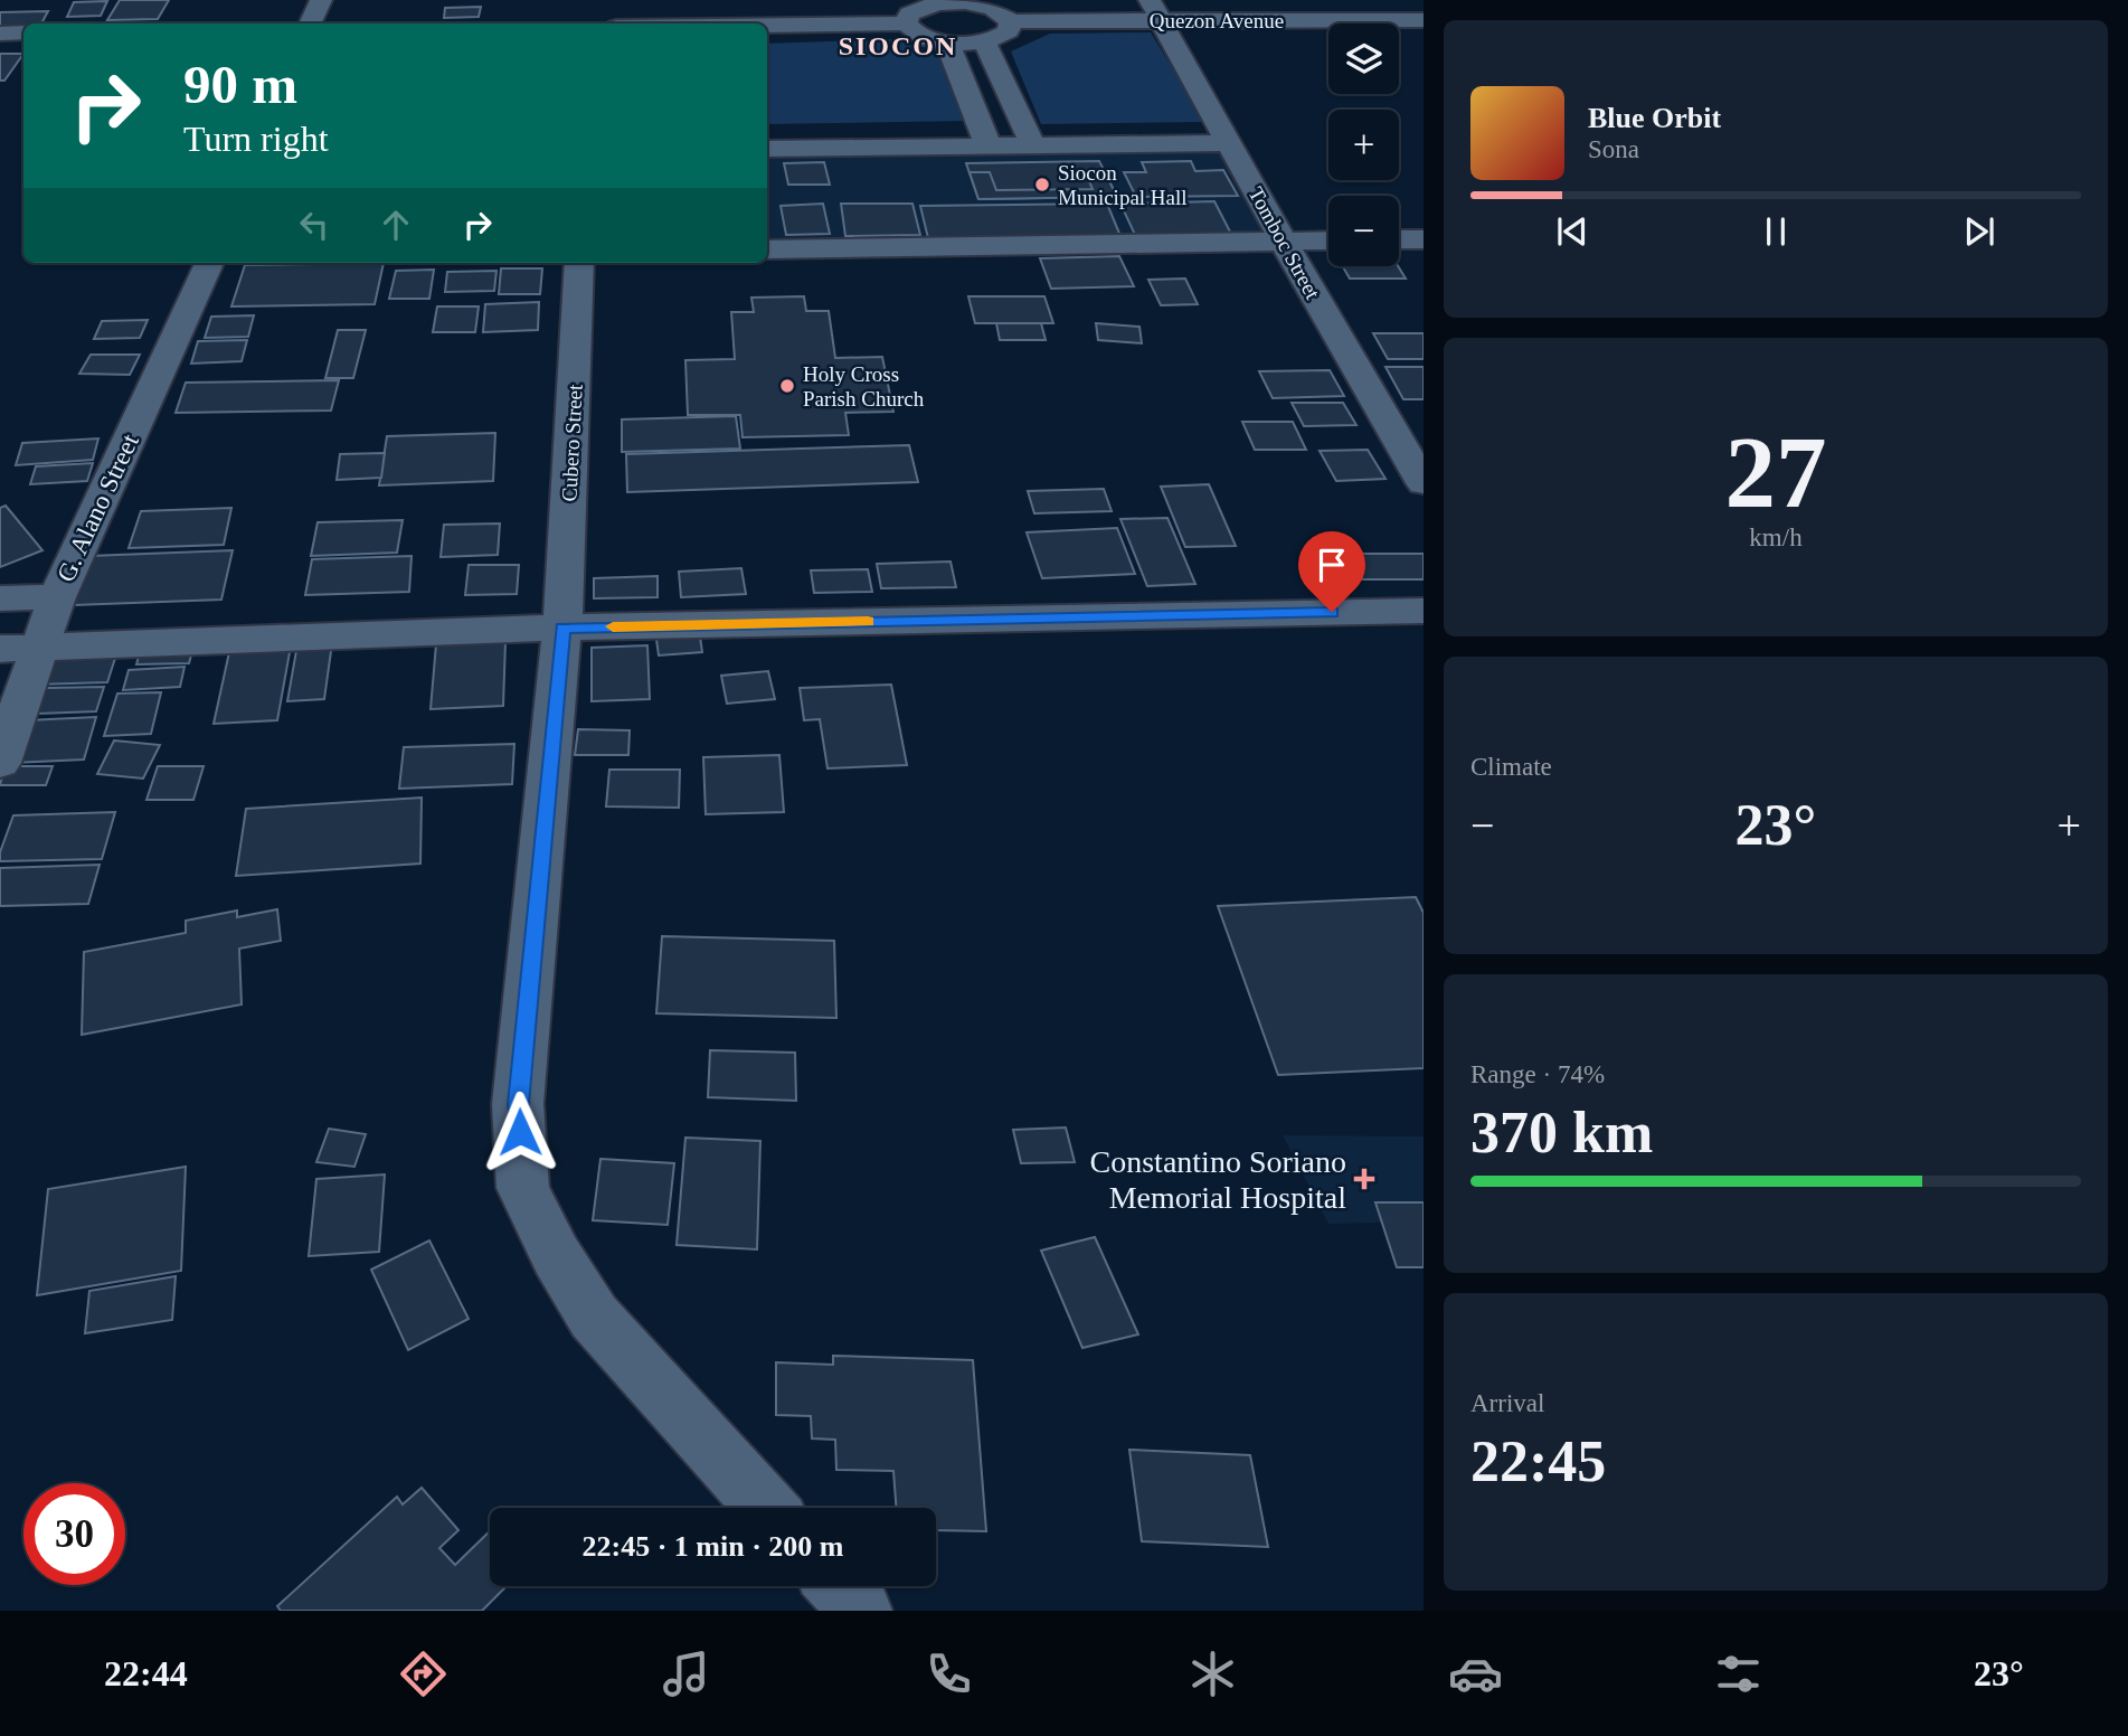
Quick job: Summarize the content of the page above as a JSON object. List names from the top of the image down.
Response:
{
  "streets": {
    "street": [
      "Quezon Avenue",
      "Tomboc Street",
      "Cubero Street",
      "G. Alano Street"
    ]
  },
  "crossings": [
    ["Quezon Avenue", "Tomboc Street"]
  ],
  "districts": ["SIOCON"],
  "places": {
    "other": ["Siocon Municipal Hall", "Holy Cross Parish Church"],
    "health": ["Constantino Soriano Memorial Hospital"]
  },
  "page": {
    "map_buttons": ["+", "−"],
    "turn": ["90 m", "Turn right"],
    "song": ["Blue Orbit", "Sona"],
    "tile": [
      ["27", "km/h"],
      "Climate",
      ["Range · 74%", "370 km"],
      ["Arrival", "22:45"]
    ],
    "heat": ["−", "23°", "+"],
    "limit": "30",
    "trip": "22:45 · 1 min · 200 m",
    "tabs": ["22:44", "23°"]
  }
}
